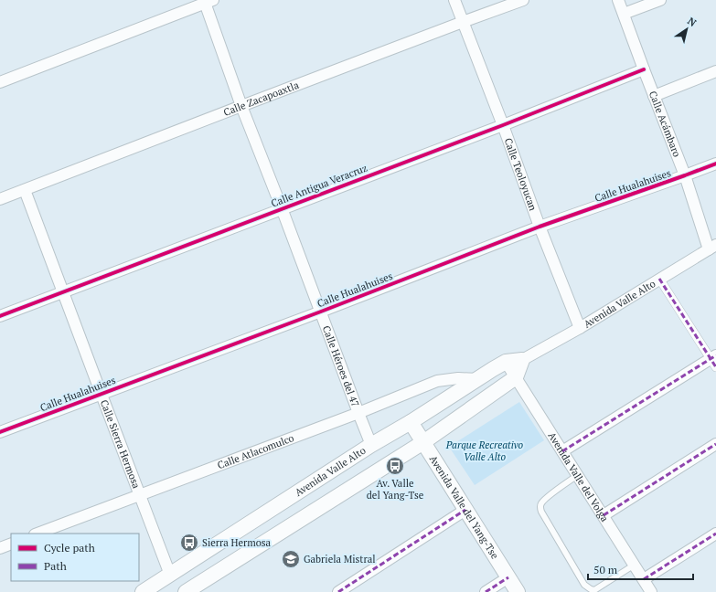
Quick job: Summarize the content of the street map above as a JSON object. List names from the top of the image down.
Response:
{
  "streets": {
    "street": [
      "Calle Zacapoaxtla",
      "Calle Acámbaro",
      "Calle Teoloyucan",
      "Calle Antigua Veracruz",
      "Calle Hualahuises",
      "Avenida Valle Alto",
      "Calle Héroes del 47",
      "Calle Sierra Hermosa",
      "Calle Atlacomulco",
      "Avenida Valle del Volga",
      "Avenida Valle del Yang-Tse"
    ]
  },
  "crossings": [
    ["Calle Zacapoaxtla", "Calle Teoloyucan"],
    ["Calle Zacapoaxtla", "Calle Héroes del 47"],
    ["Calle Zacapoaxtla", "Calle Sierra Hermosa"],
    ["Calle Acámbaro", "Calle Antigua Veracruz"],
    ["Calle Acámbaro", "Calle Hualahuises"],
    ["Calle Acámbaro", "Avenida Valle Alto"],
    ["Calle Teoloyucan", "Calle Antigua Veracruz"],
    ["Calle Teoloyucan", "Calle Hualahuises"],
    ["Calle Teoloyucan", "Avenida Valle Alto"],
    ["Calle Antigua Veracruz", "Calle Héroes del 47"],
    ["Calle Antigua Veracruz", "Calle Sierra Hermosa"],
    ["Calle Hualahuises", "Calle Héroes del 47"],
    ["Calle Hualahuises", "Calle Sierra Hermosa"],
    ["Avenida Valle Alto", "Calle Héroes del 47"],
    ["Avenida Valle Alto", "Calle Sierra Hermosa"],
    ["Avenida Valle Alto", "Calle Atlacomulco"],
    ["Avenida Valle Alto", "Avenida Valle del Volga"],
    ["Avenida Valle Alto", "Avenida Valle del Yang-Tse"],
    ["Calle Héroes del 47", "Calle Atlacomulco"],
    ["Calle Sierra Hermosa", "Calle Atlacomulco"]
  ],
  "parks": ["Parque Recreativo Valle Alto"],
  "places": {
    "bus stop": ["Av. Valle del Yang-Tse", "Sierra Hermosa"],
    "school or university": ["Gabriela Mistral"]
  },
  "legend": ["Cycle path", "Path"],
  "scale_bar": "50 m",
  "north": "top right"
}
